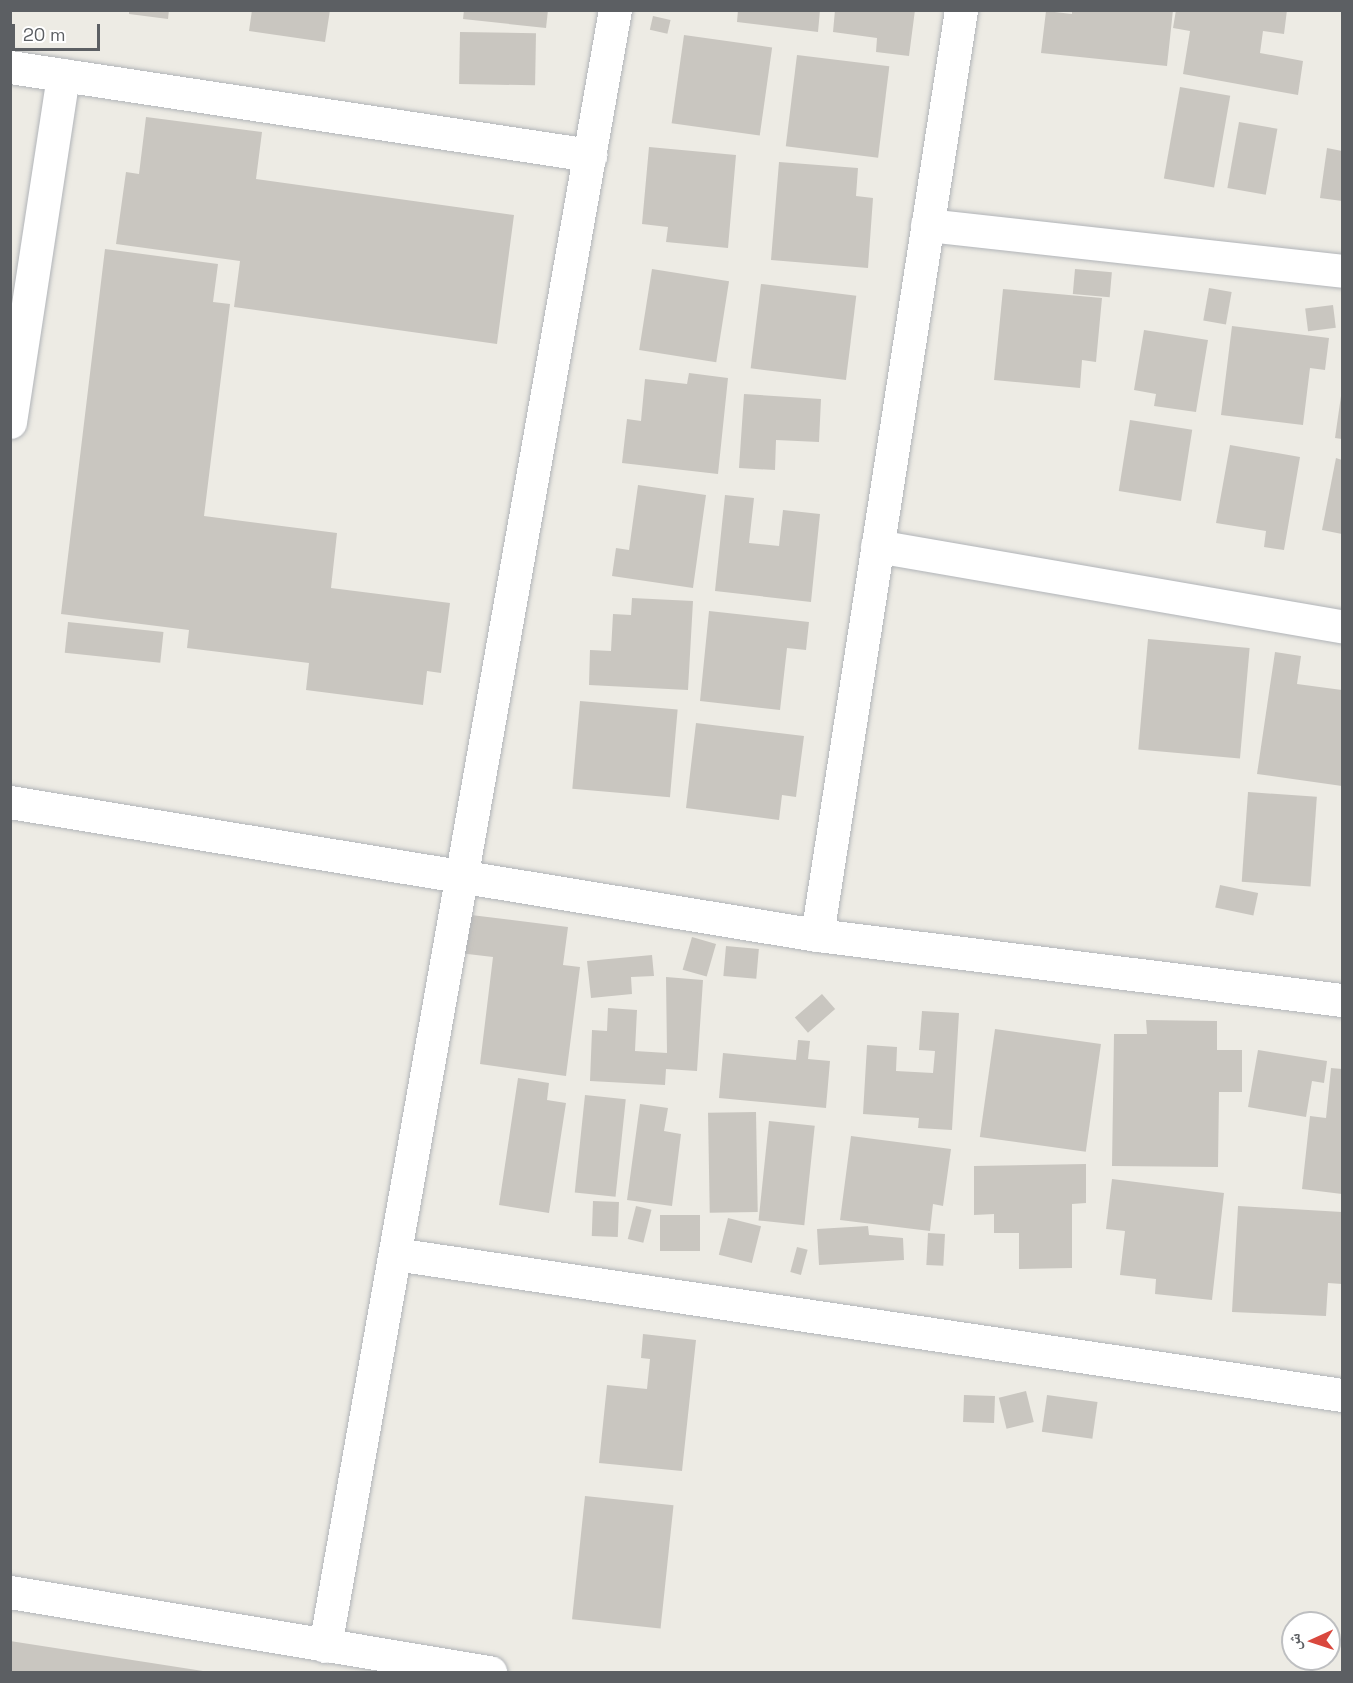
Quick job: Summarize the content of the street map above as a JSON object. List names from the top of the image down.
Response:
{
  "scale_bar": "20 m",
  "north": "left"
}
